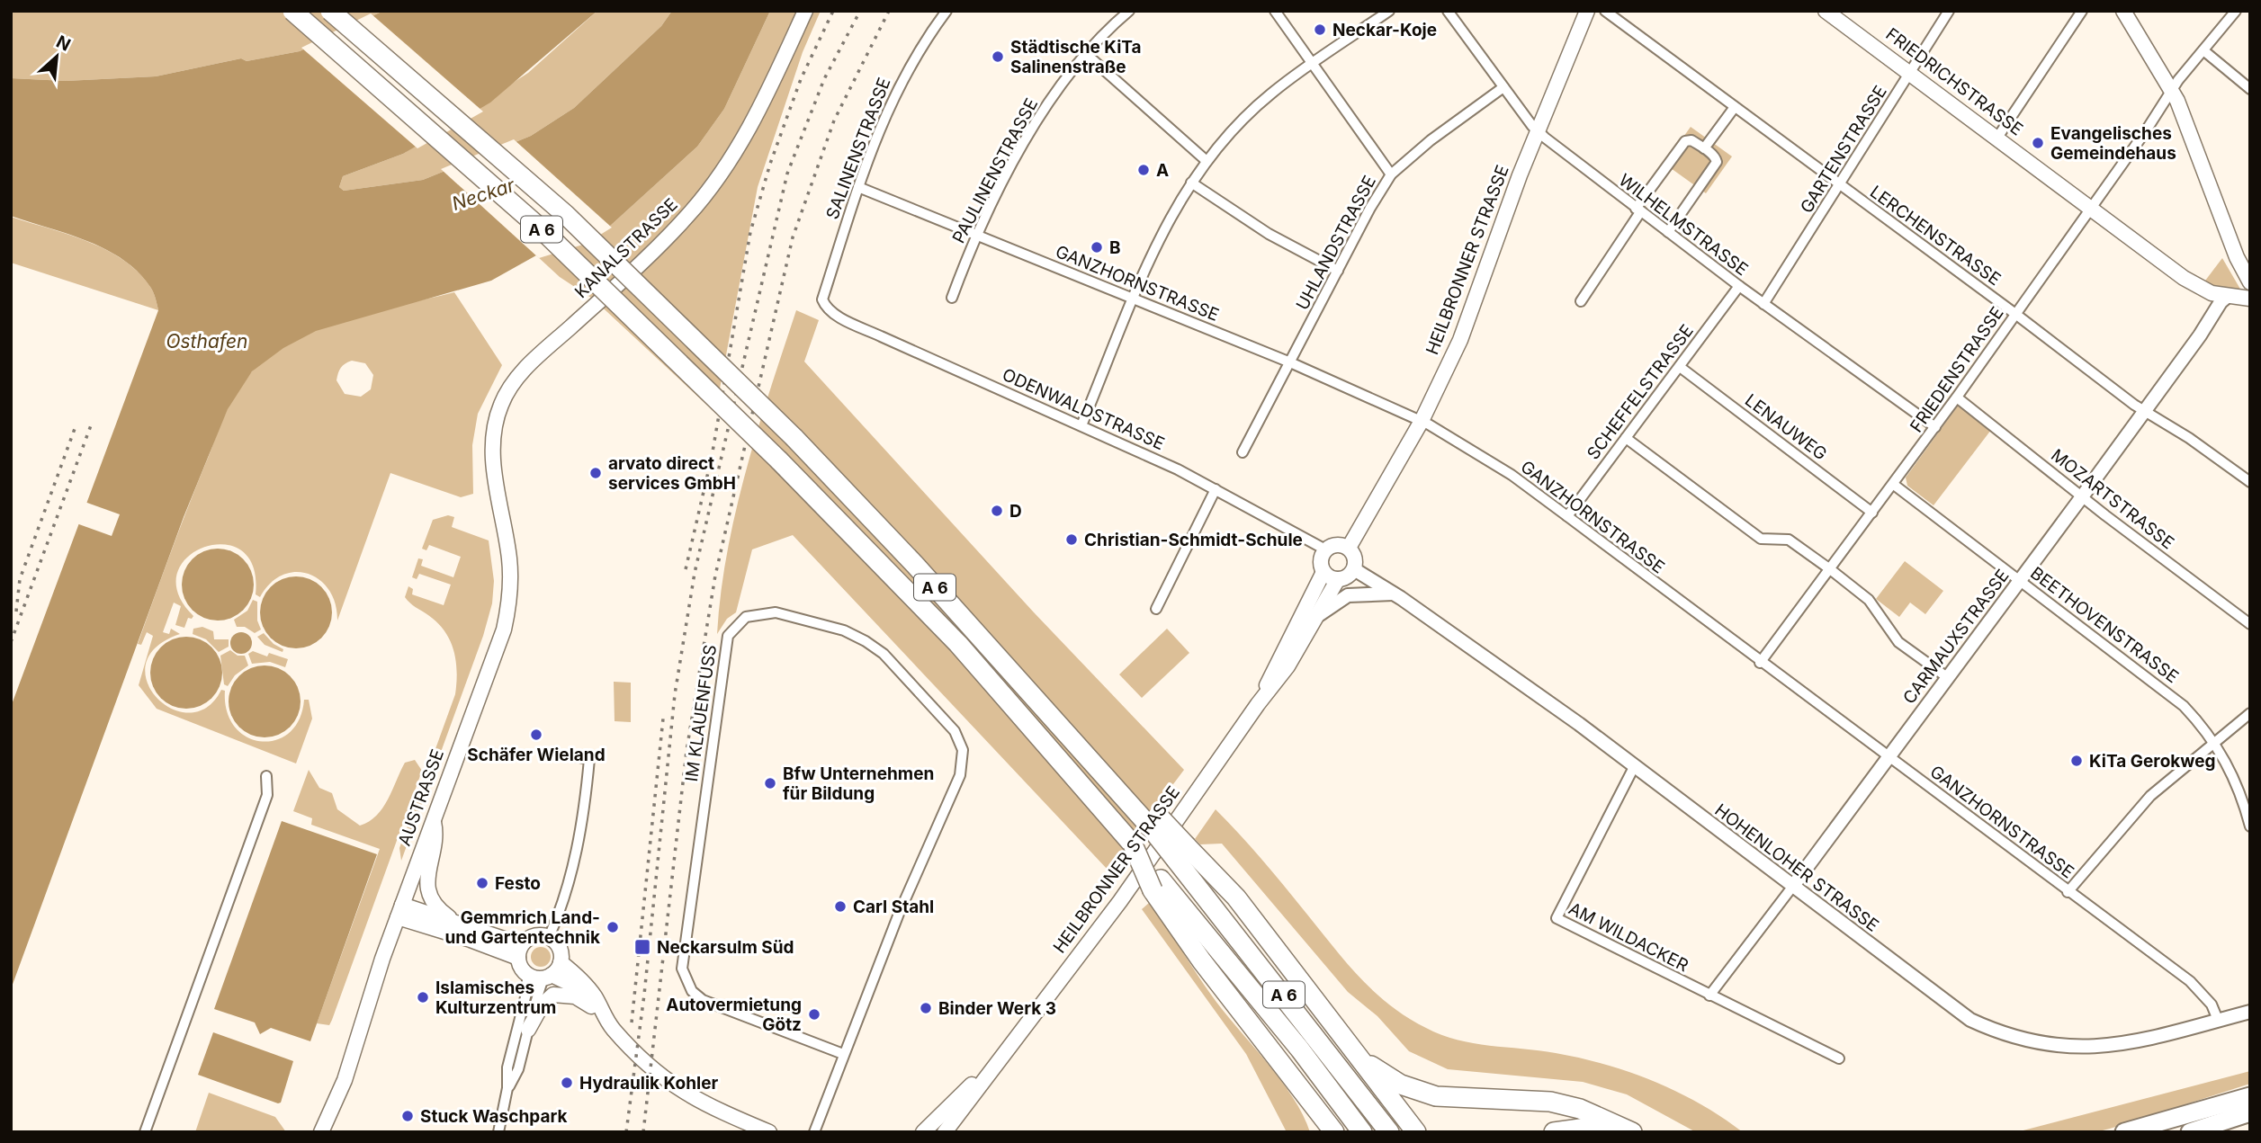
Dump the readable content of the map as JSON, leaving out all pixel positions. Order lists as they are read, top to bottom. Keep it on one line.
{"streets":{"highway":["A 6"],"main road":["FRIEDRICHSTRASSE","KANALSTRASSE","HEILBRONNER STRASSE","AUSTRASSE"],"street":["SALINENSTRASSE","GARTENSTRASSE","PAULINENSTRASSE","WILHELMSTRASSE","LERCHENSTRASSE","UHLANDSTRASSE","GANZHORNSTRASSE","FRIEDENSTRASSE","SCHEFFELSTRASSE","ODENWALDSTRASSE","LENAUWEG","MOZARTSTRASSE","BEETHOVENSTRASSE","CARMAUXSTRASSE","IM KLAUENFUSS","HOHENLOHER STRASSE","AM WILDACKER"]},"crossings":[["FRIEDRICHSTRASSE","GARTENSTRASSE"],["FRIEDRICHSTRASSE","FRIEDENSTRASSE"],["FRIEDRICHSTRASSE","CARMAUXSTRASSE"],["SALINENSTRASSE","GANZHORNSTRASSE"],["SALINENSTRASSE","ODENWALDSTRASSE"],["GARTENSTRASSE","WILHELMSTRASSE"],["GARTENSTRASSE","LERCHENSTRASSE"],["PAULINENSTRASSE","GANZHORNSTRASSE"],["WILHELMSTRASSE","UHLANDSTRASSE"],["WILHELMSTRASSE","HEILBRONNER STRASSE"],["WILHELMSTRASSE","FRIEDENSTRASSE"],["WILHELMSTRASSE","SCHEFFELSTRASSE"],["LERCHENSTRASSE","FRIEDENSTRASSE"],["LERCHENSTRASSE","CARMAUXSTRASSE"],["UHLANDSTRASSE","GANZHORNSTRASSE"],["KANALSTRASSE","AUSTRASSE"],["HEILBRONNER STRASSE","GANZHORNSTRASSE"],["HEILBRONNER STRASSE","ODENWALDSTRASSE"],["HEILBRONNER STRASSE","HOHENLOHER STRASSE"],["GANZHORNSTRASSE","FRIEDENSTRASSE"],["GANZHORNSTRASSE","SCHEFFELSTRASSE"],["GANZHORNSTRASSE","CARMAUXSTRASSE"],["GANZHORNSTRASSE","HOHENLOHER STRASSE"],["FRIEDENSTRASSE","LENAUWEG"],["FRIEDENSTRASSE","MOZARTSTRASSE"],["FRIEDENSTRASSE","BEETHOVENSTRASSE"],["SCHEFFELSTRASSE","LENAUWEG"],["ODENWALDSTRASSE","HOHENLOHER STRASSE"],["MOZARTSTRASSE","CARMAUXSTRASSE"],["BEETHOVENSTRASSE","CARMAUXSTRASSE"],["CARMAUXSTRASSE","HOHENLOHER STRASSE"],["CARMAUXSTRASSE","AM WILDACKER"],["HOHENLOHER STRASSE","AM WILDACKER"]],"water":["Neckar","Osthafen"],"places":{"other":["Neckar-Koje","Städtische KiTa Salinenstraße","Evangelisches Gemeindehaus","A","B","arvato direct services GmbH","D","Christian-Schmidt-Schule","Schäfer Wieland","KiTa Gerokweg","Bfw Unternehmen für Bildung","Festo","Carl Stahl","Gemmrich Land- und Gartentechnik","Islamisches Kulturzentrum","Binder Werk 3","Autovermietung Götz","Hydraulik Kohler","Stuck Waschpark"],"transit":["Neckarsulm Süd"]},"north":"top right"}
